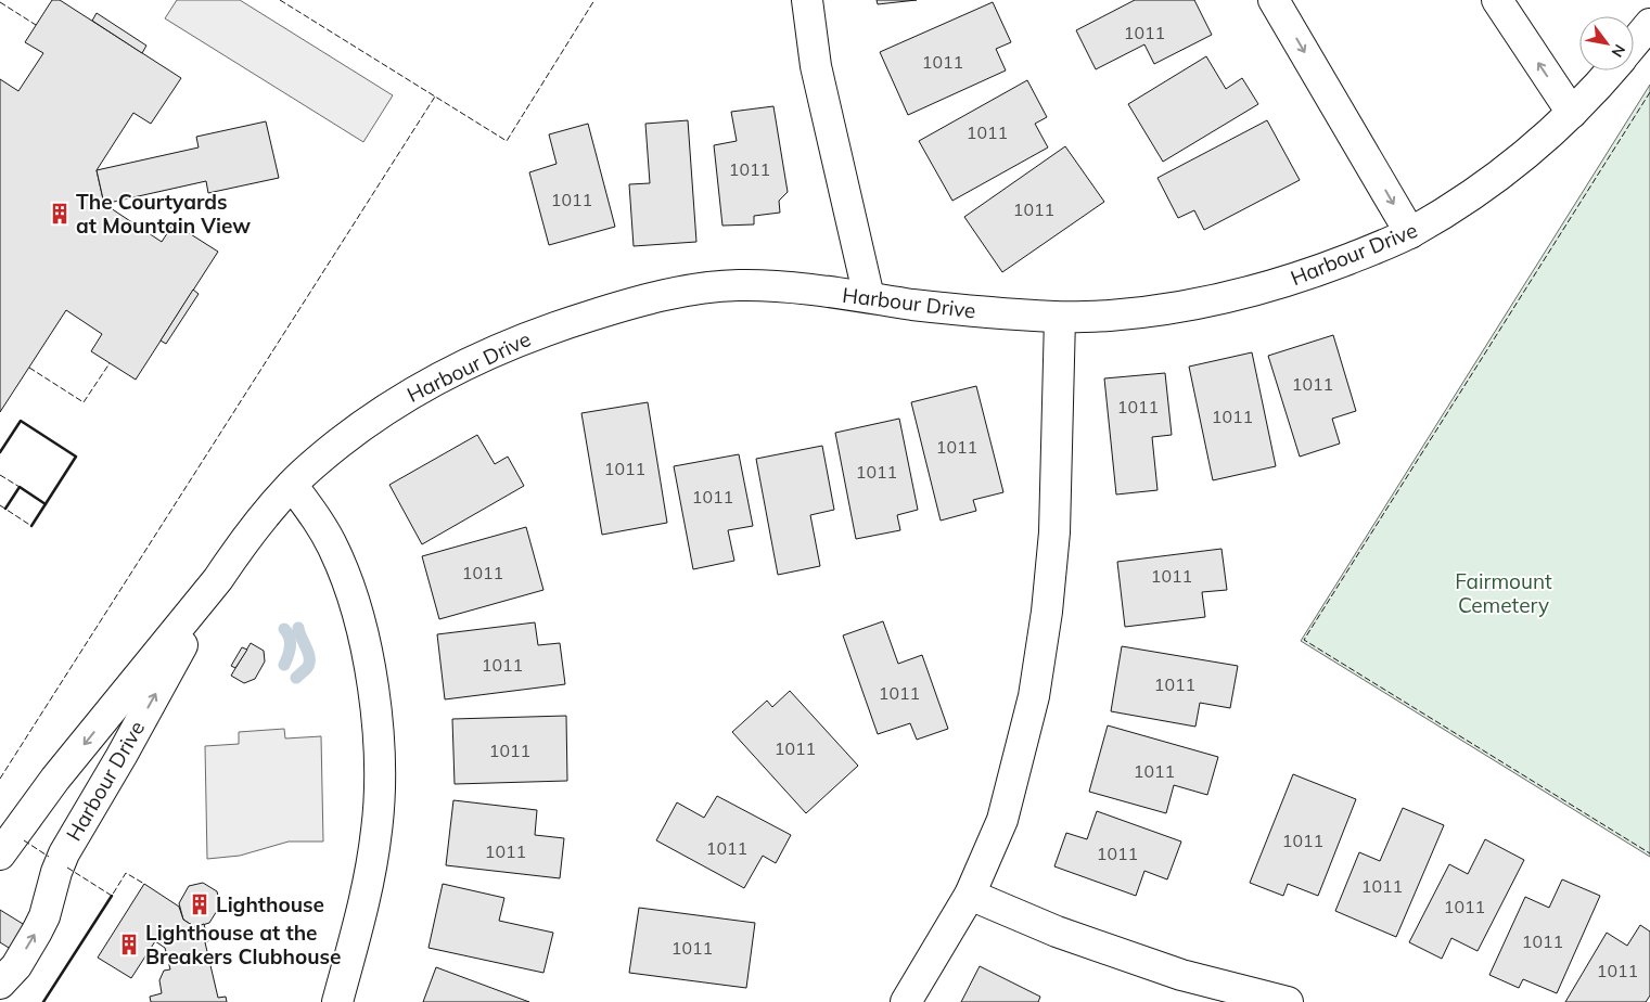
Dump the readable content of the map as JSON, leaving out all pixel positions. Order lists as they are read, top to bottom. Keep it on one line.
{"streets":{"street":["Harbour Drive"]},"parks":["Fairmount Cemetery"],"places":{"building":["The Courtyards at Mountain View","Lighthouse","Lighthouse at the Breakers Clubhouse"]},"house_numbers":["1011","1011","1011","1011","1011","1011","1011","1011","1011","1011","1011","1011","1011","1011","1011","1011","1011","1011","1011","1011","1011","1011","1011","1011","1011","1011","1011","1011","1011","1011"],"north":"bottom right"}
